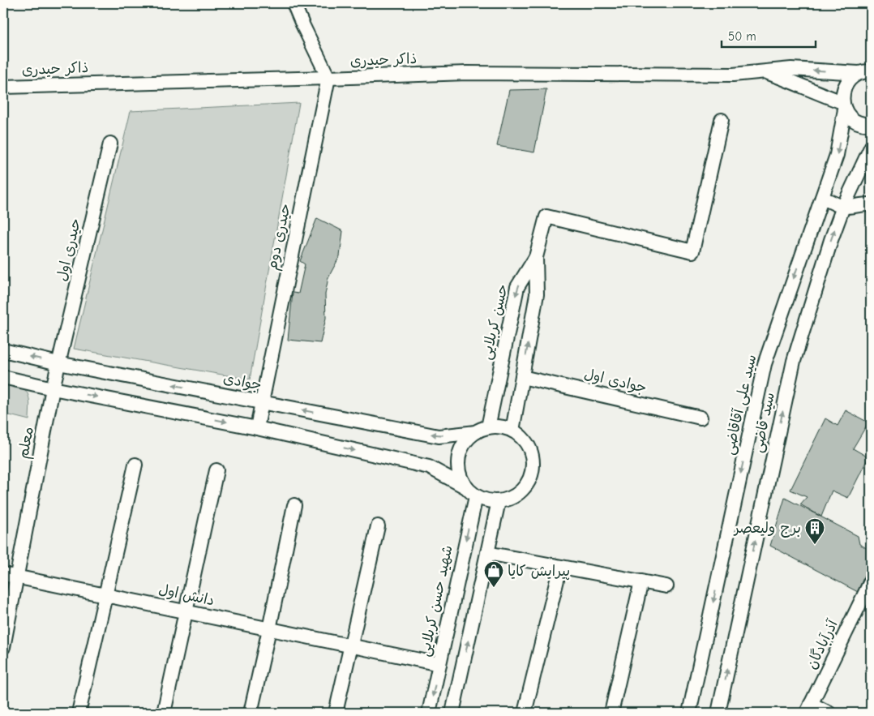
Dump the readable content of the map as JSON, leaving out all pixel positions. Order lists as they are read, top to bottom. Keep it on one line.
{"streets":{"street":["ذاکر حیدری","حیدری دوم","حیدری اول","حسن کربلایی","جوادی اول","جوادی","سید علی آقاقاضی","سید قاضی","معلم","دانش اول","شهید حسن کربلایی","آذرآبادگان"]},"crossings":[["ذاکر حیدری","حیدری دوم"],["ذاکر حیدری","سید علی آقاقاضی"],["حیدری دوم","جوادی"],["حیدری اول","جوادی"],["حیدری اول","معلم"],["حسن کربلایی","جوادی"],["حسن کربلایی","شهید حسن کربلایی"],["جوادی","شهید حسن کربلایی"],["معلم","دانش اول"],["دانش اول","شهید حسن کربلایی"]],"one_way":["سید علی آقاقاضی","سید قاضی"],"places":{"building":["برج ولیعصر"],"shop":["پیرایش کایا"]},"scale_bar":"50 m"}
